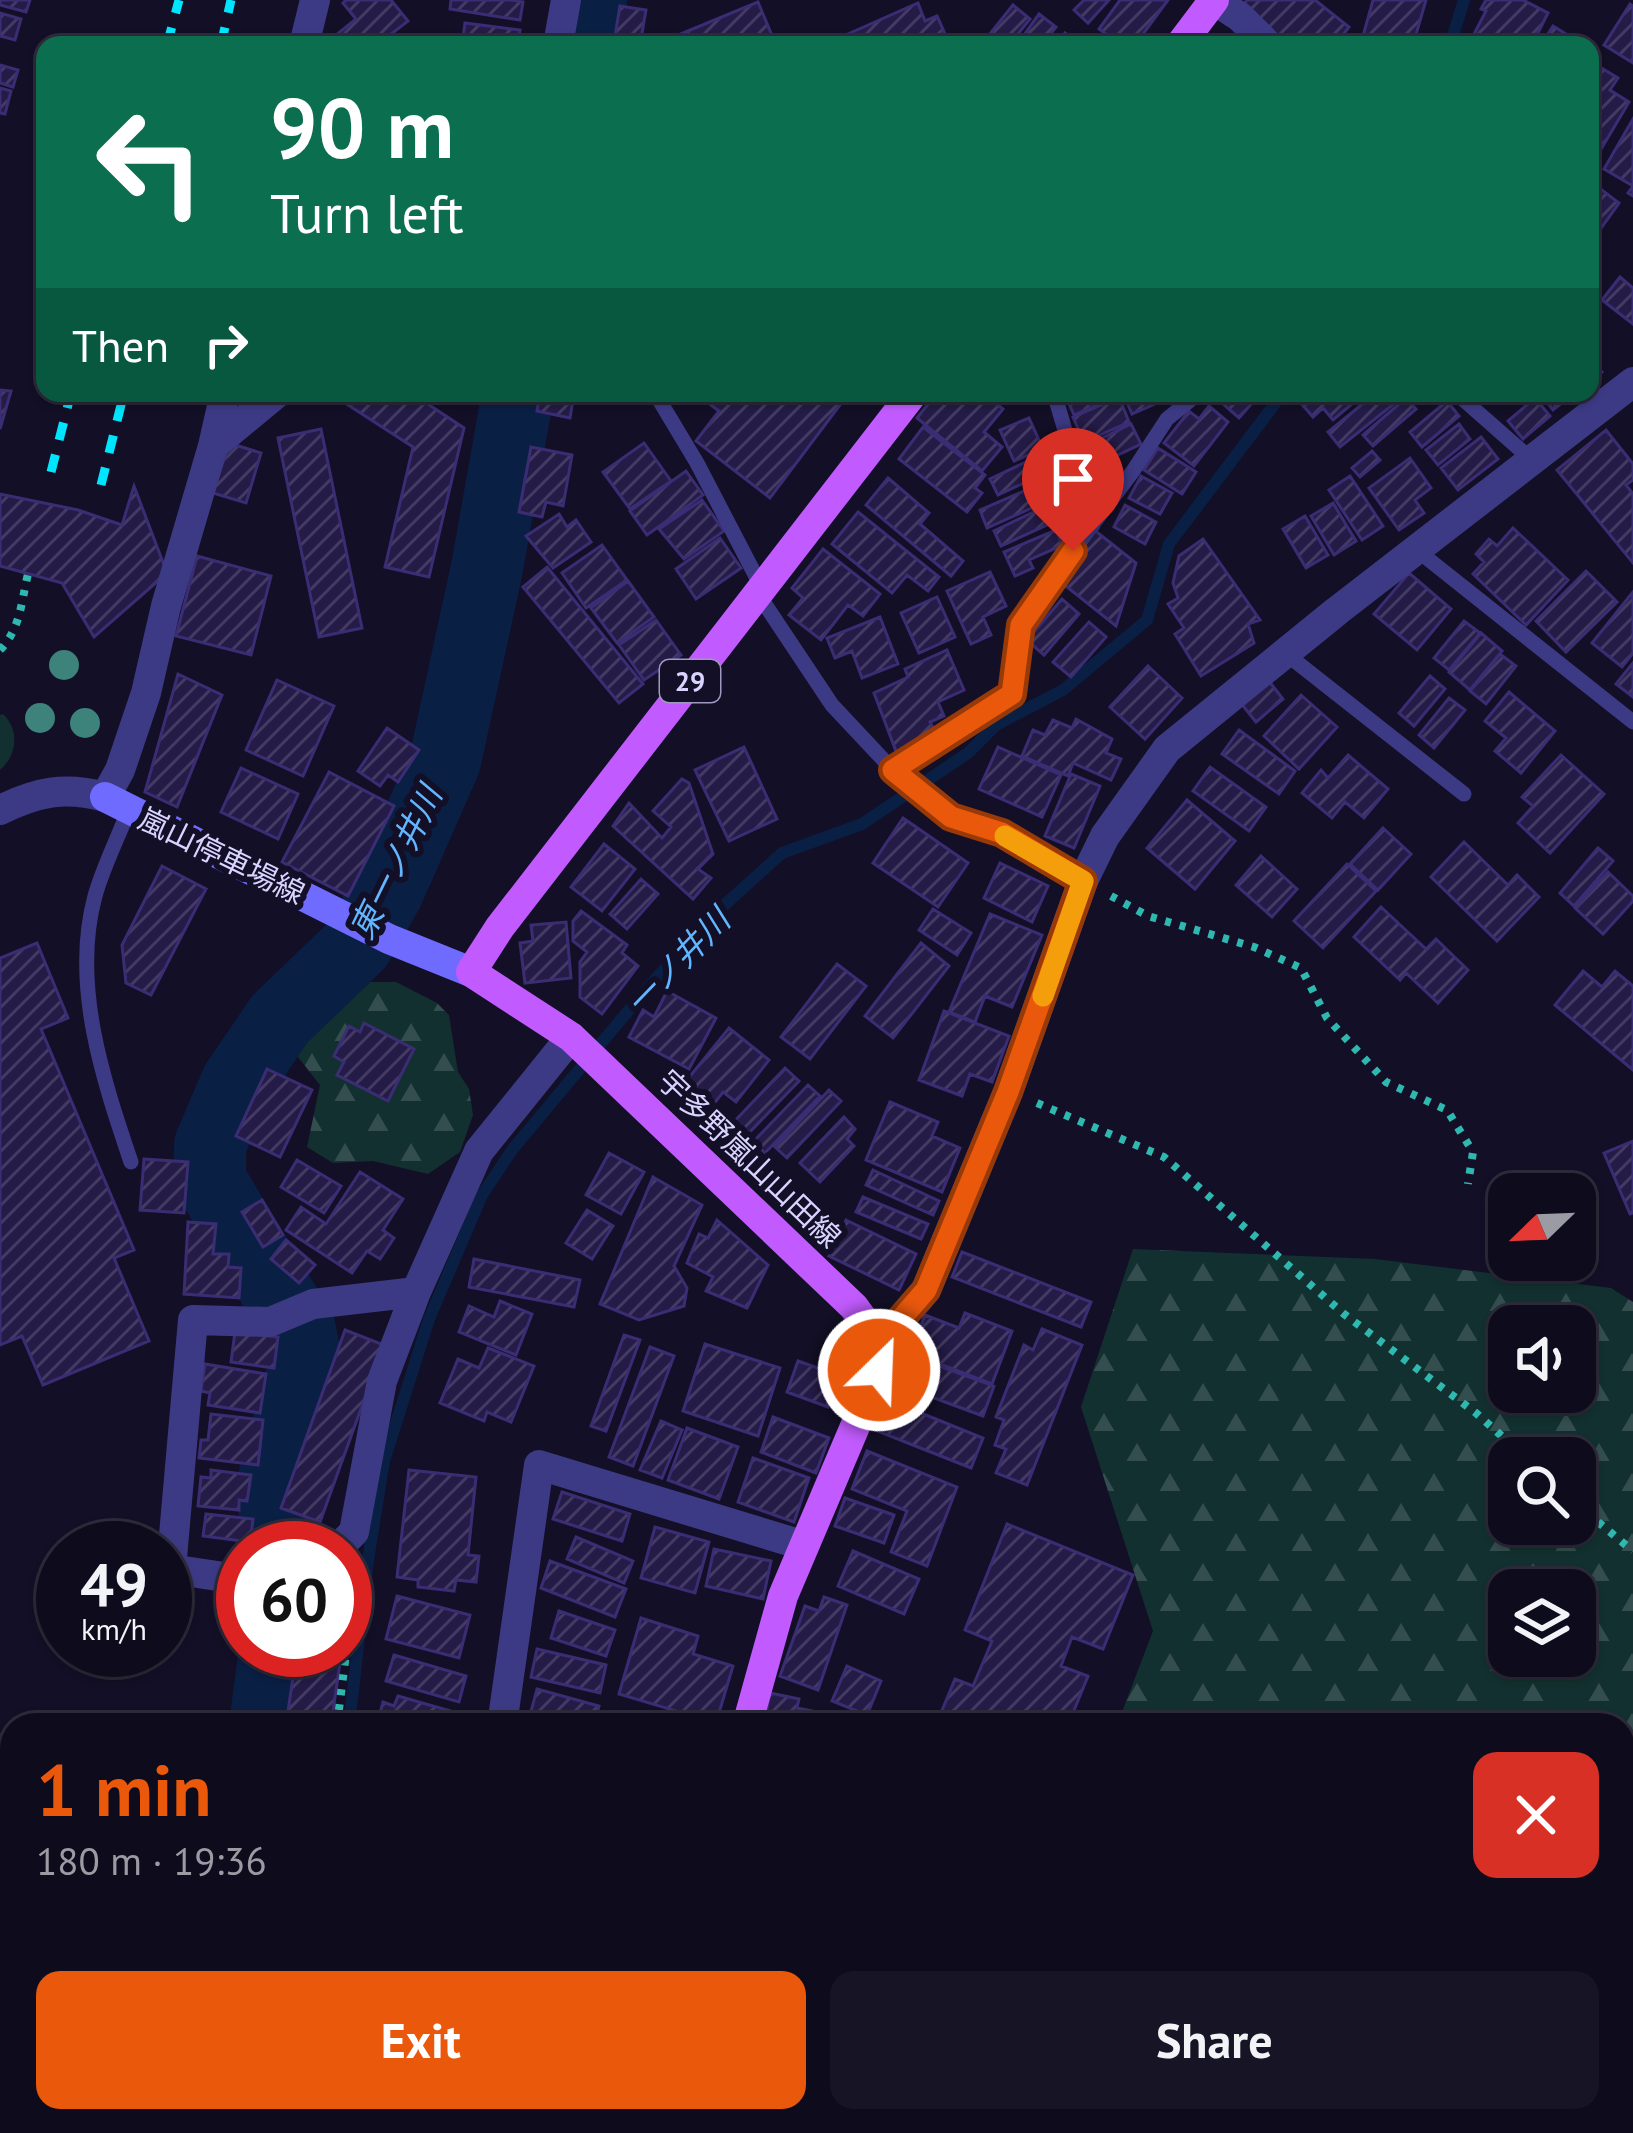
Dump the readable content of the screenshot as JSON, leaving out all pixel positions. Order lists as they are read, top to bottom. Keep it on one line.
{"streets":{"main road":["29","嵐山停車場線","宇多野嵐山山田線"]},"crossings":[["29","嵐山停車場線"],["29","宇多野嵐山山田線"],["嵐山停車場線","宇多野嵐山山田線"]],"water":["東一ノ井川","一ノ井川"],"north":"bottom left","page":{"turn":["90 m","Turn left"],"then":"Then","speed":"49 km/h","limit":"60","heading":["1 min","180 m · 19:36"],"buttons":["Exit","Share"]}}
